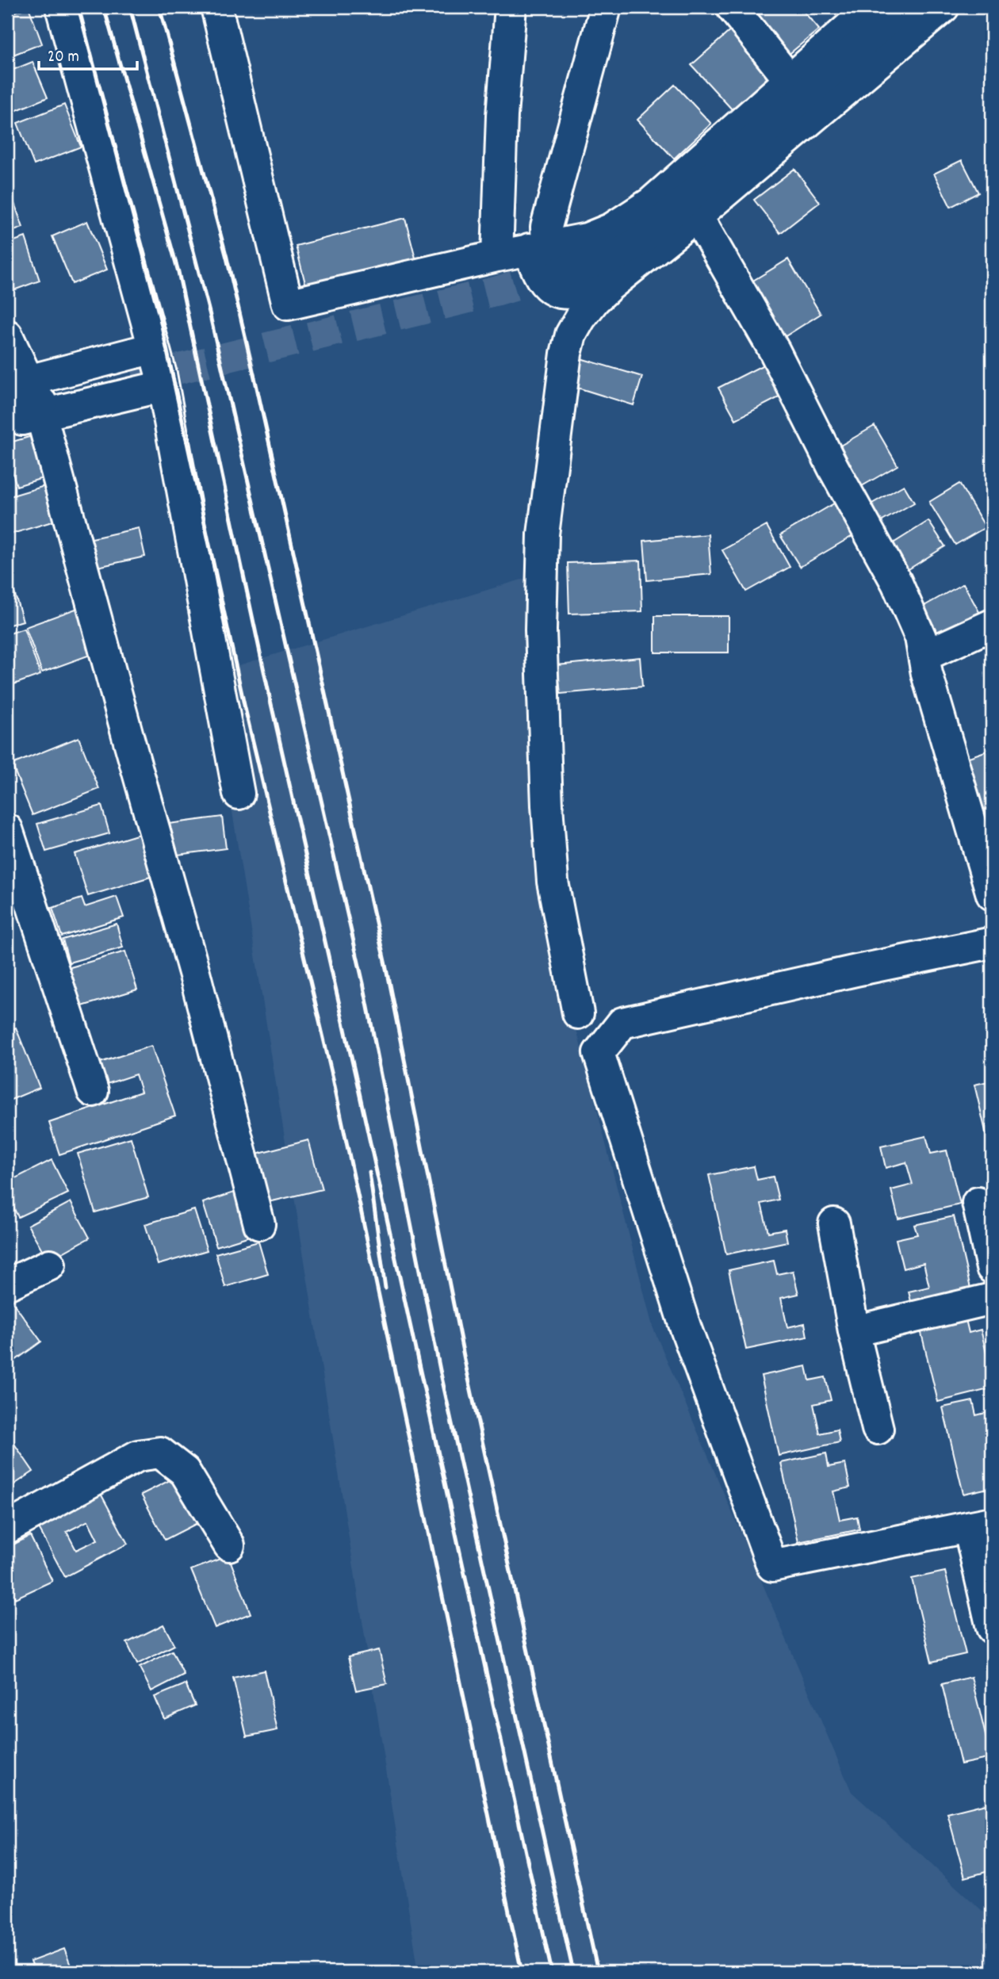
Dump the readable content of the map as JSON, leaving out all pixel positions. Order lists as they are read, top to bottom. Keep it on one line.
{"scale_bar":"20 m"}
